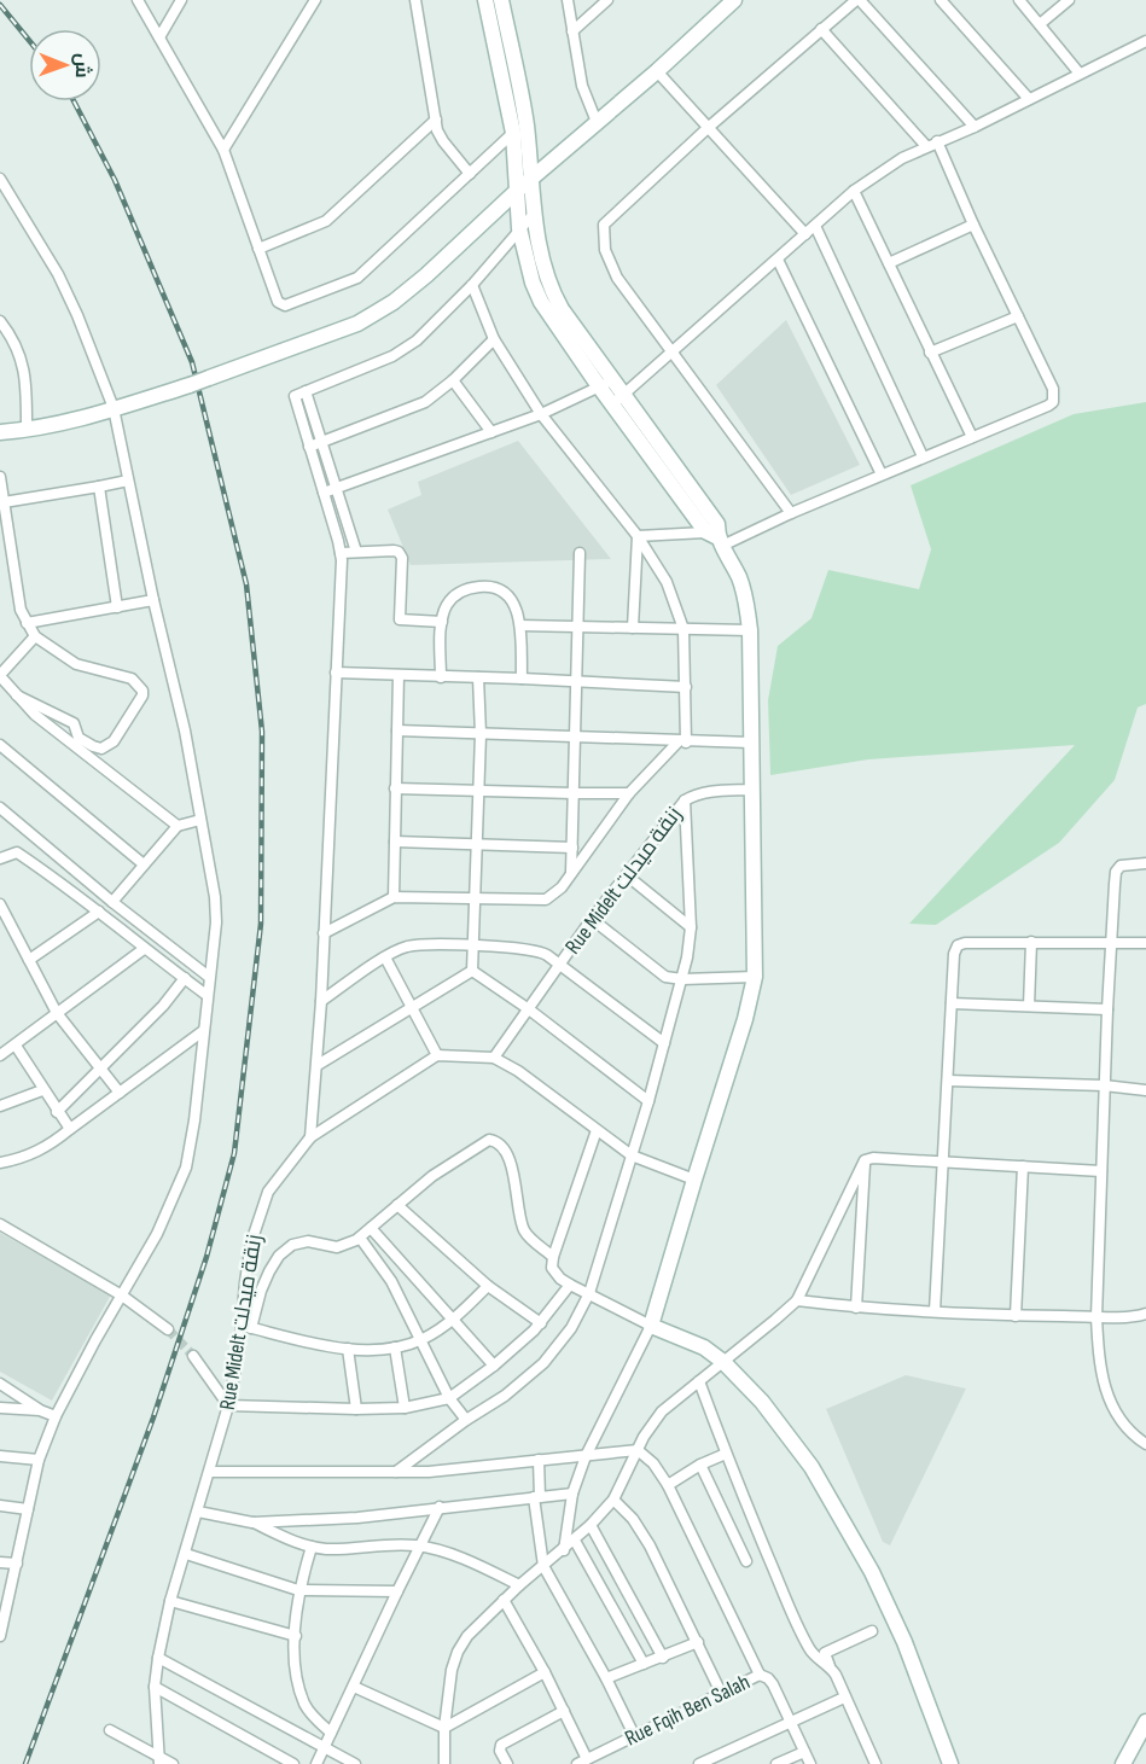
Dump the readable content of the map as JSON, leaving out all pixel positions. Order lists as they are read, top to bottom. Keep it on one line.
{"streets":{"street":["Rue Midelt زنقة ميدلت","Rue Fqih Ben Salah"]},"north":"right"}
